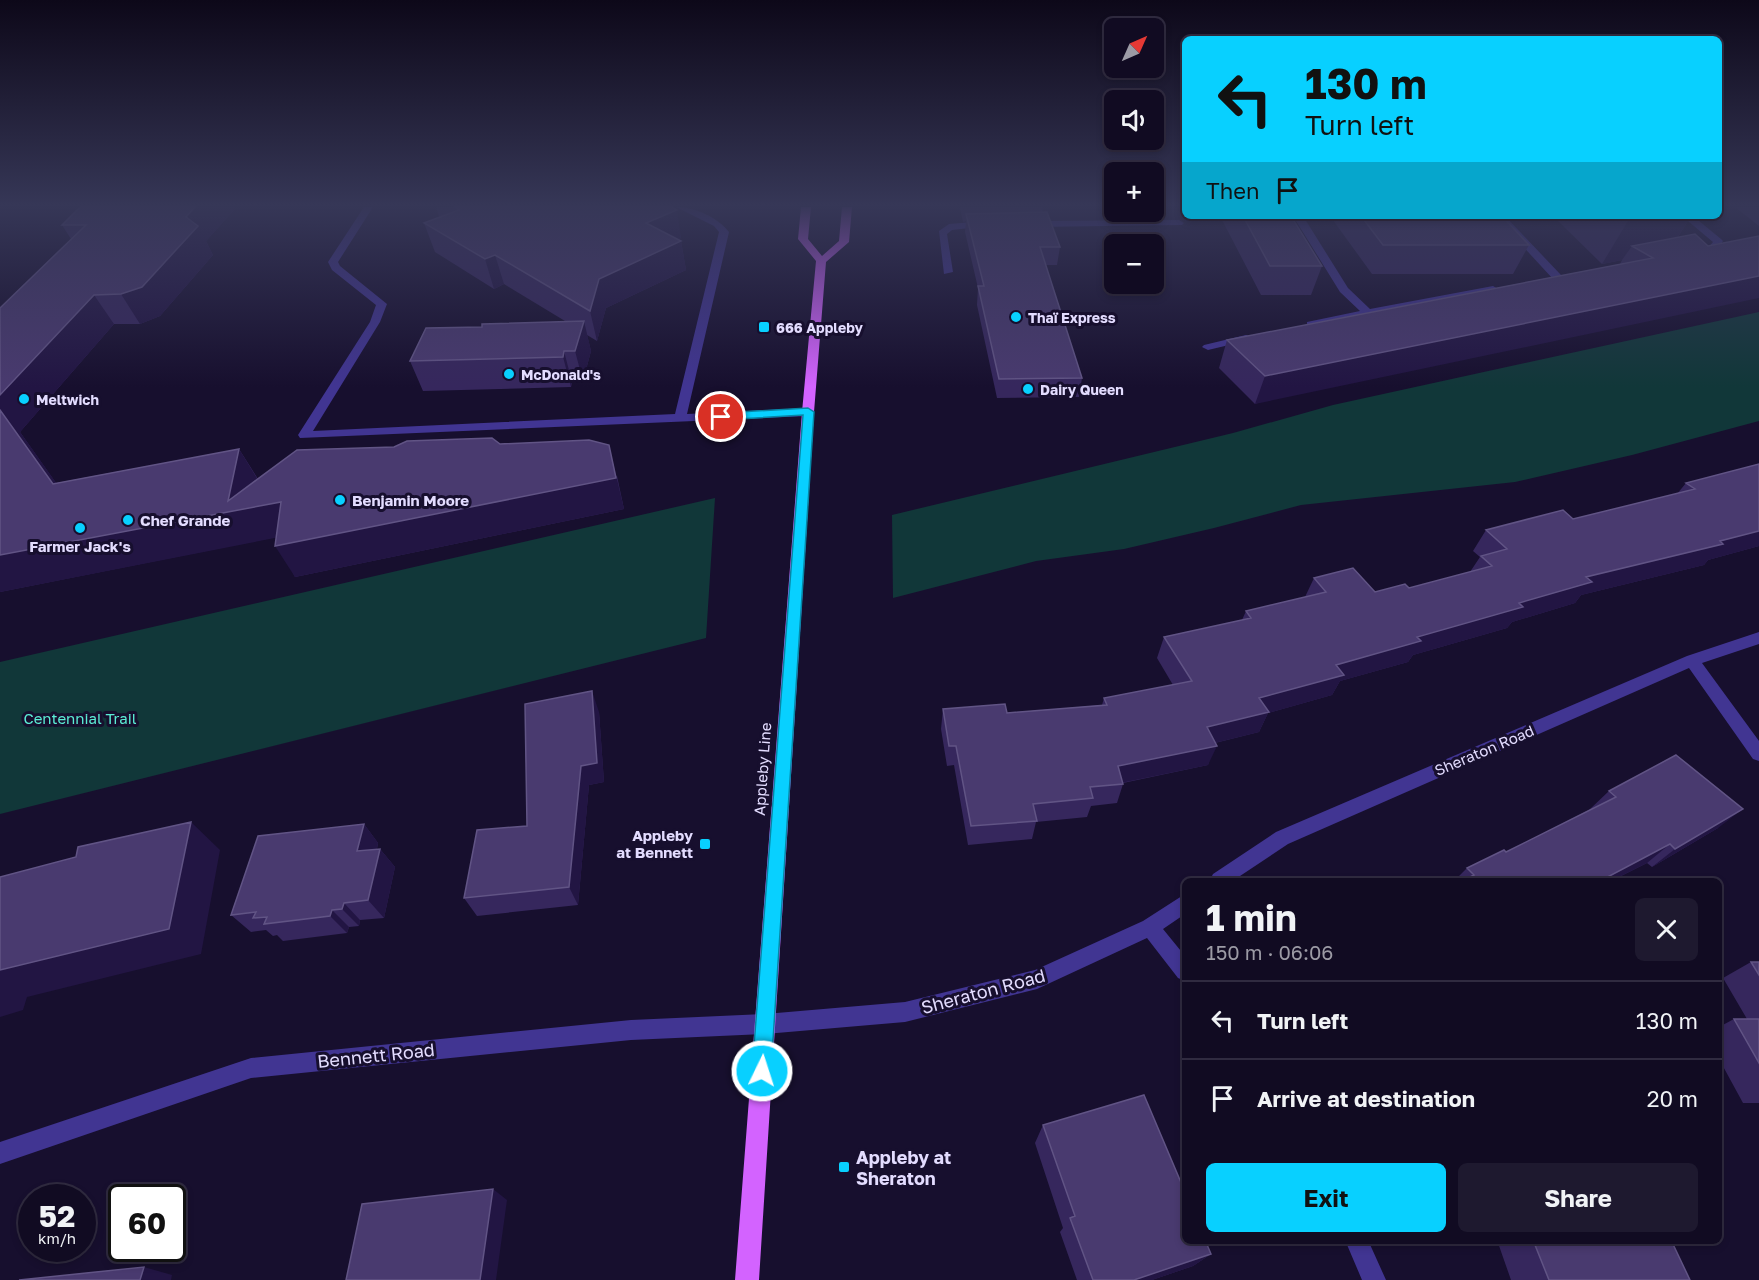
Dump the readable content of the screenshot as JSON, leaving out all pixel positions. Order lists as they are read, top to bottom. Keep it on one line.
{"streets":{"main road":["Appleby Line"],"street":["Sheraton Road","Bennett Road"]},"crossings":[["Sheraton Road","Appleby Line"],["Sheraton Road","Bennett Road"],["Appleby Line","Bennett Road"]],"parks":["Centennial Trail"],"places":{"other":["Thaï Express","McDonald's","Dairy Queen","Meltwich","Benjamin Moore","Chef Grande","Farmer Jack's"],"transit":["666 Appleby","Appleby at Bennett","Appleby at Sheraton"]},"north":"top right","page":{"map_buttons":["+","−"],"turn":["130 m","Turn left"],"then":"Then","heading":["1 min","150 m · 06:06"],"list":[{"name":"Turn left","value":"130 m"},{"name":"Arrive at destination","value":"20 m"}],"buttons":["Exit","Share"],"speed":"52 km/h","limit":"60"}}
